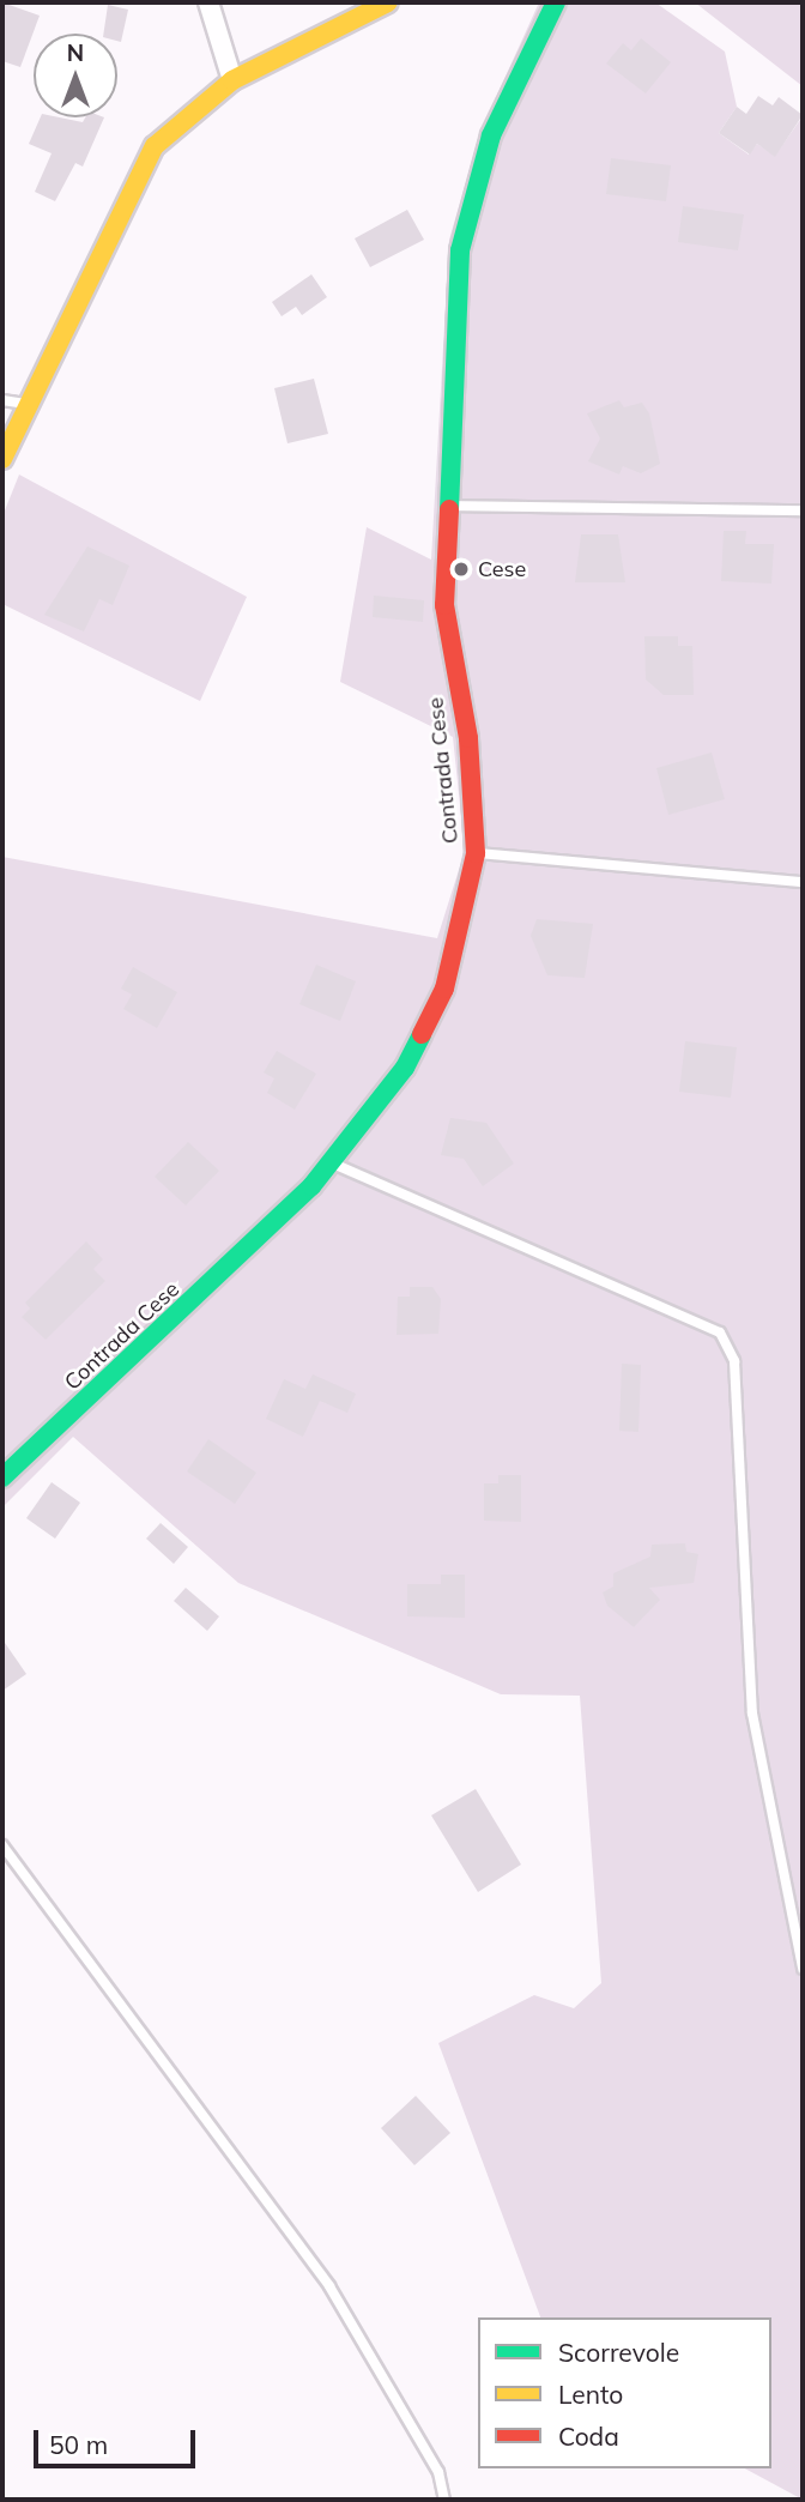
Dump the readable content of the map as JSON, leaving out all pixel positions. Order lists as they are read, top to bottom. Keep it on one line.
{"streets":{"street":["Contrada Cese"]},"places":["Cese"],"legend":["Scorrevole","Lento","Coda"],"scale_bar":"50 m","north":"top"}
